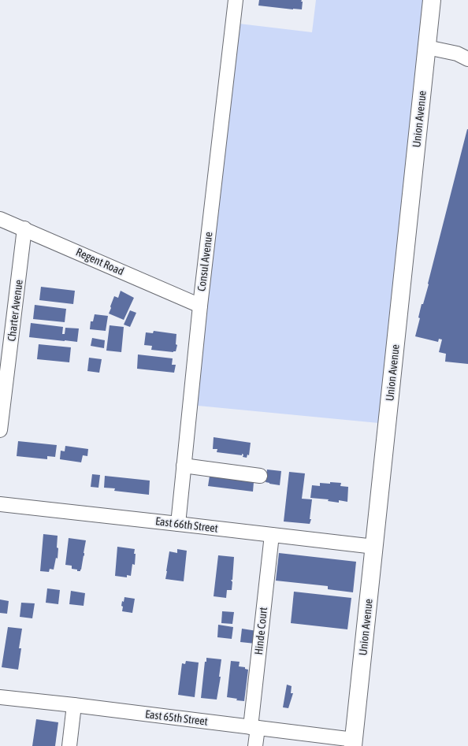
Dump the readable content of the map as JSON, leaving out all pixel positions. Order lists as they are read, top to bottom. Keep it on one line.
{"streets":{"main road":["Union Avenue"],"street":["Regent Road","Consul Avenue","Charter Avenue","East 66th Street","Hinde Court","East 65th Street"]},"crossings":[["Union Avenue","East 66th Street"],["Union Avenue","East 65th Street"],["Regent Road","Consul Avenue"],["Regent Road","Charter Avenue"],["Consul Avenue","East 66th Street"],["East 66th Street","Hinde Court"],["Hinde Court","East 65th Street"]]}
